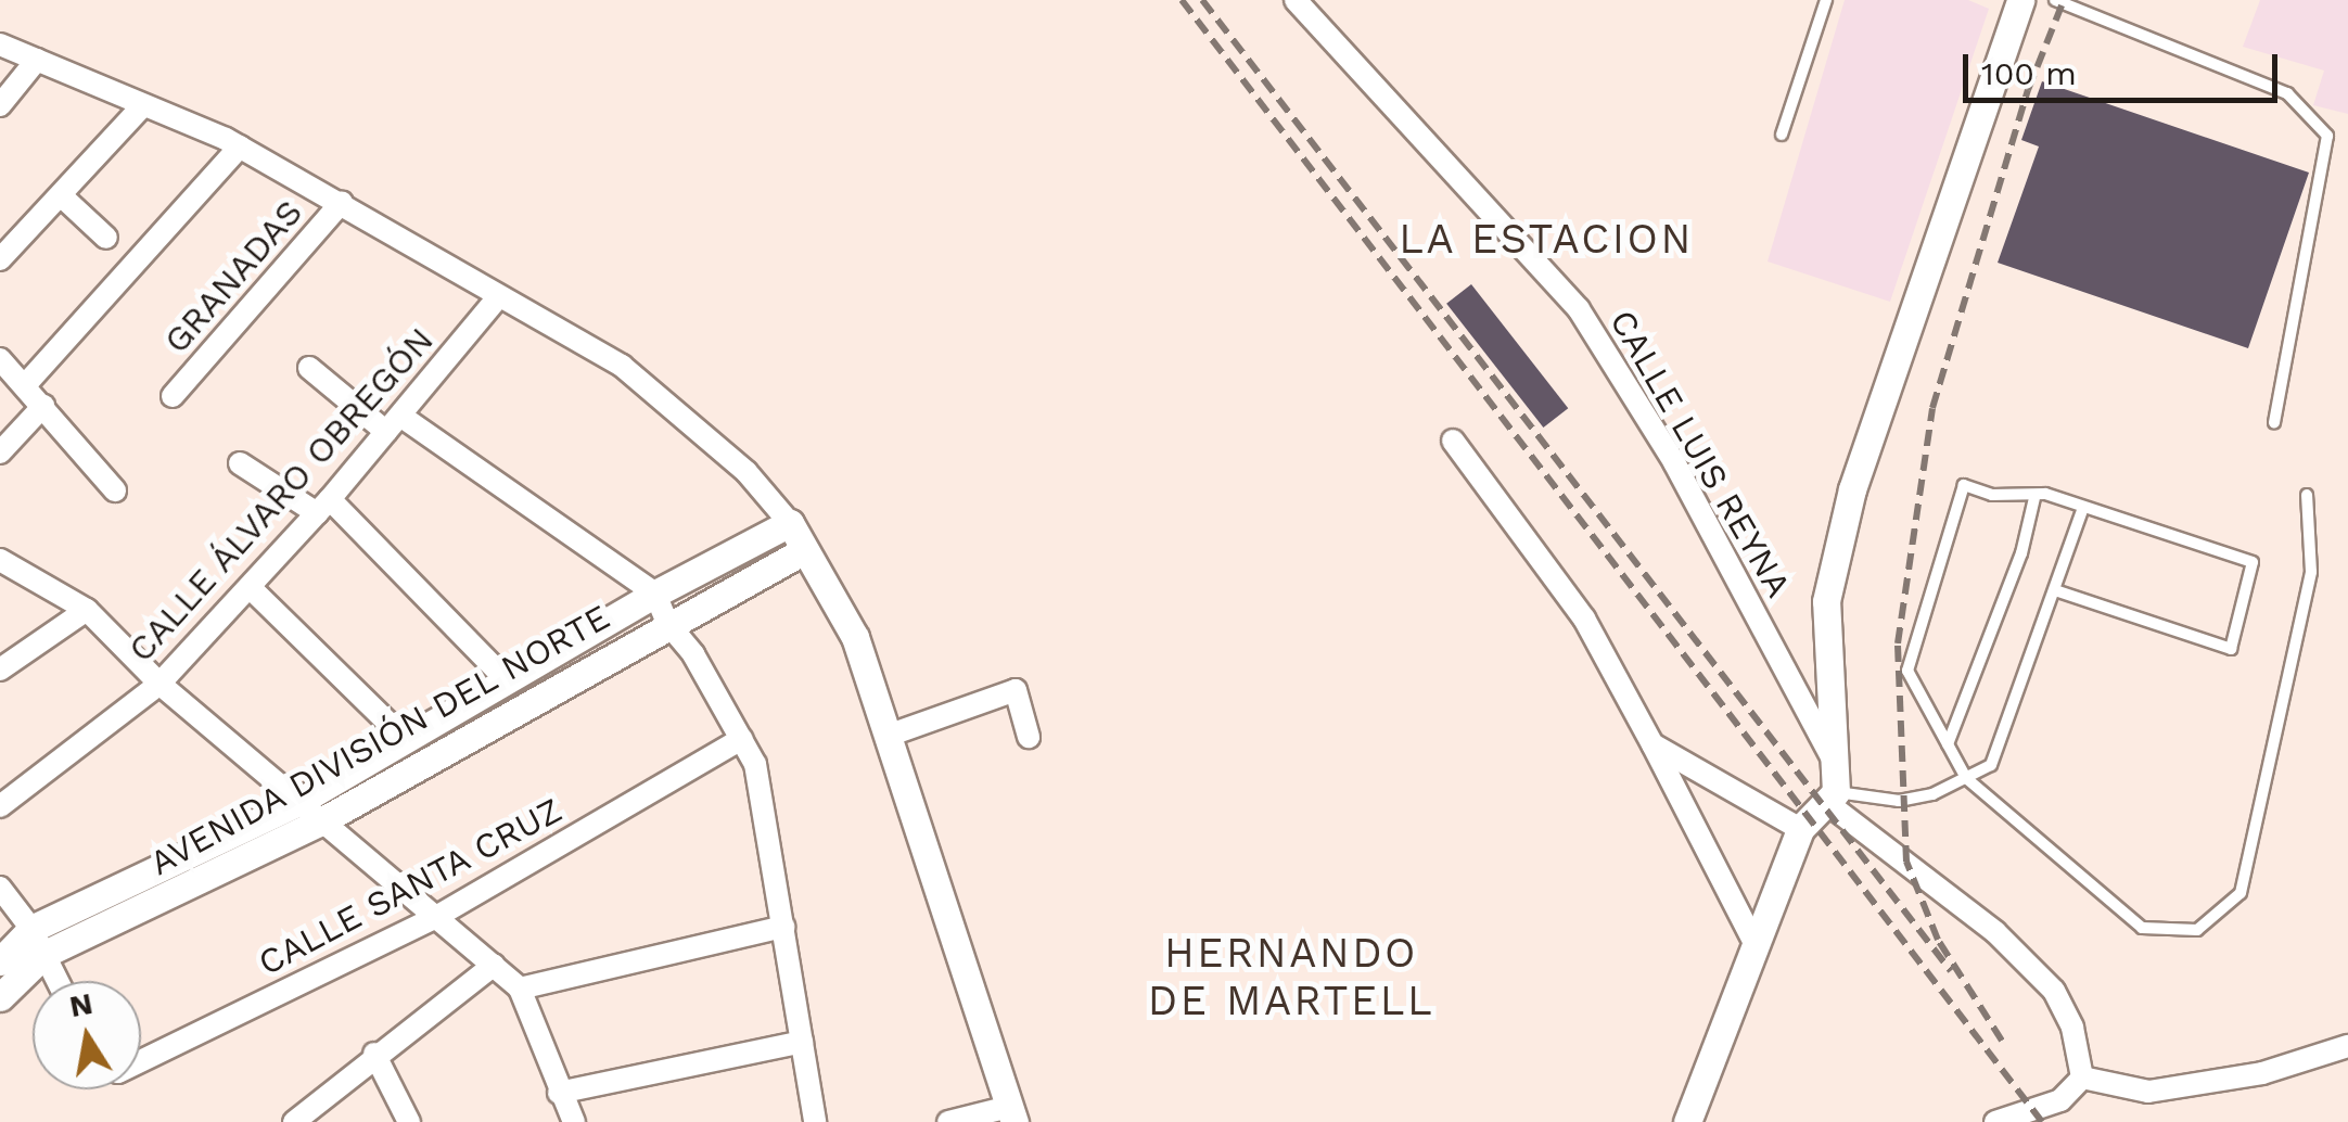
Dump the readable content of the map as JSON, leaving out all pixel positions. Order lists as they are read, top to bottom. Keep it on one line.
{"streets":{"street":["GRANADAS","CALLE LUIS REYNA","CALLE ÁLVARO OBREGÓN","AVENIDA DIVISIÓN DEL NORTE","CALLE SANTA CRUZ"]},"districts":["LA ESTACION","HERNANDO DE MARTELL"],"scale_bar":"100 m","north":"top"}
